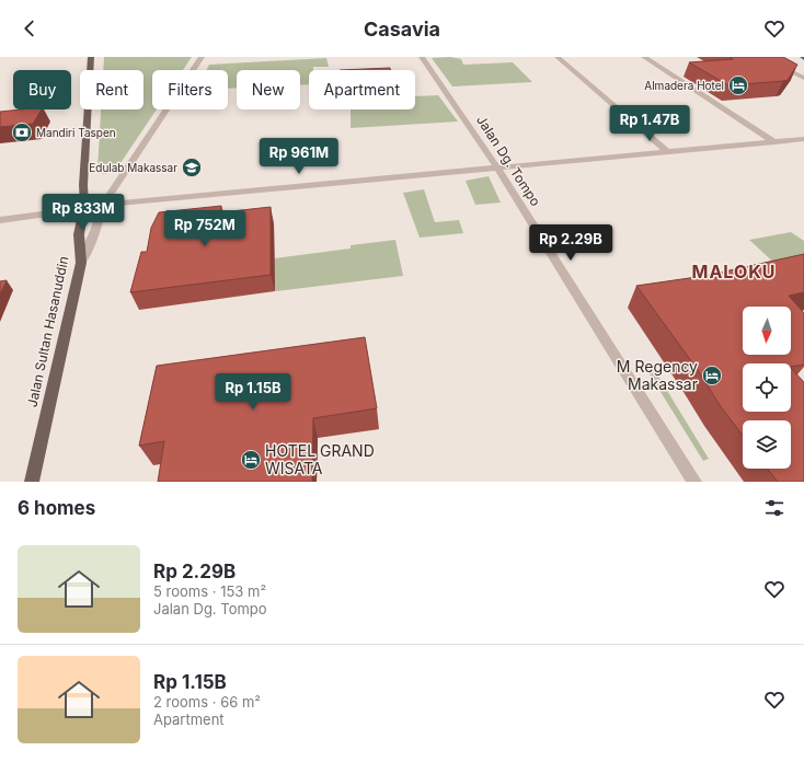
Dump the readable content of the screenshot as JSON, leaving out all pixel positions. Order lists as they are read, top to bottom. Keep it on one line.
{"streets":{"main road":["Jalan Sultan Hasanuddin"],"street":["Jalan Dg. Tompo"]},"districts":["MALOKU"],"places":{"hotel":["Almadera Hotel","M Regency Makassar","HOTEL GRAND WISATA"],"bank":["Mandiri Taspen"],"school or university":["Edulab Makassar"]},"north":"bottom","page":{"header":"Casavia","chip":["Buy","Rent","Filters","New","Apartment"],"price":["Rp 1.47B","Rp 961M","Rp 833M","Rp 752M","Rp 2.29B","Rp 1.15B"],"heading":"6 homes","list":[{"name":"Rp 2.29B","note":"5 rooms · 153 m² · Jalan Dg. Tompo"},{"name":"Rp 1.15B","note":"2 rooms · 66 m² · Apartment"}]}}
